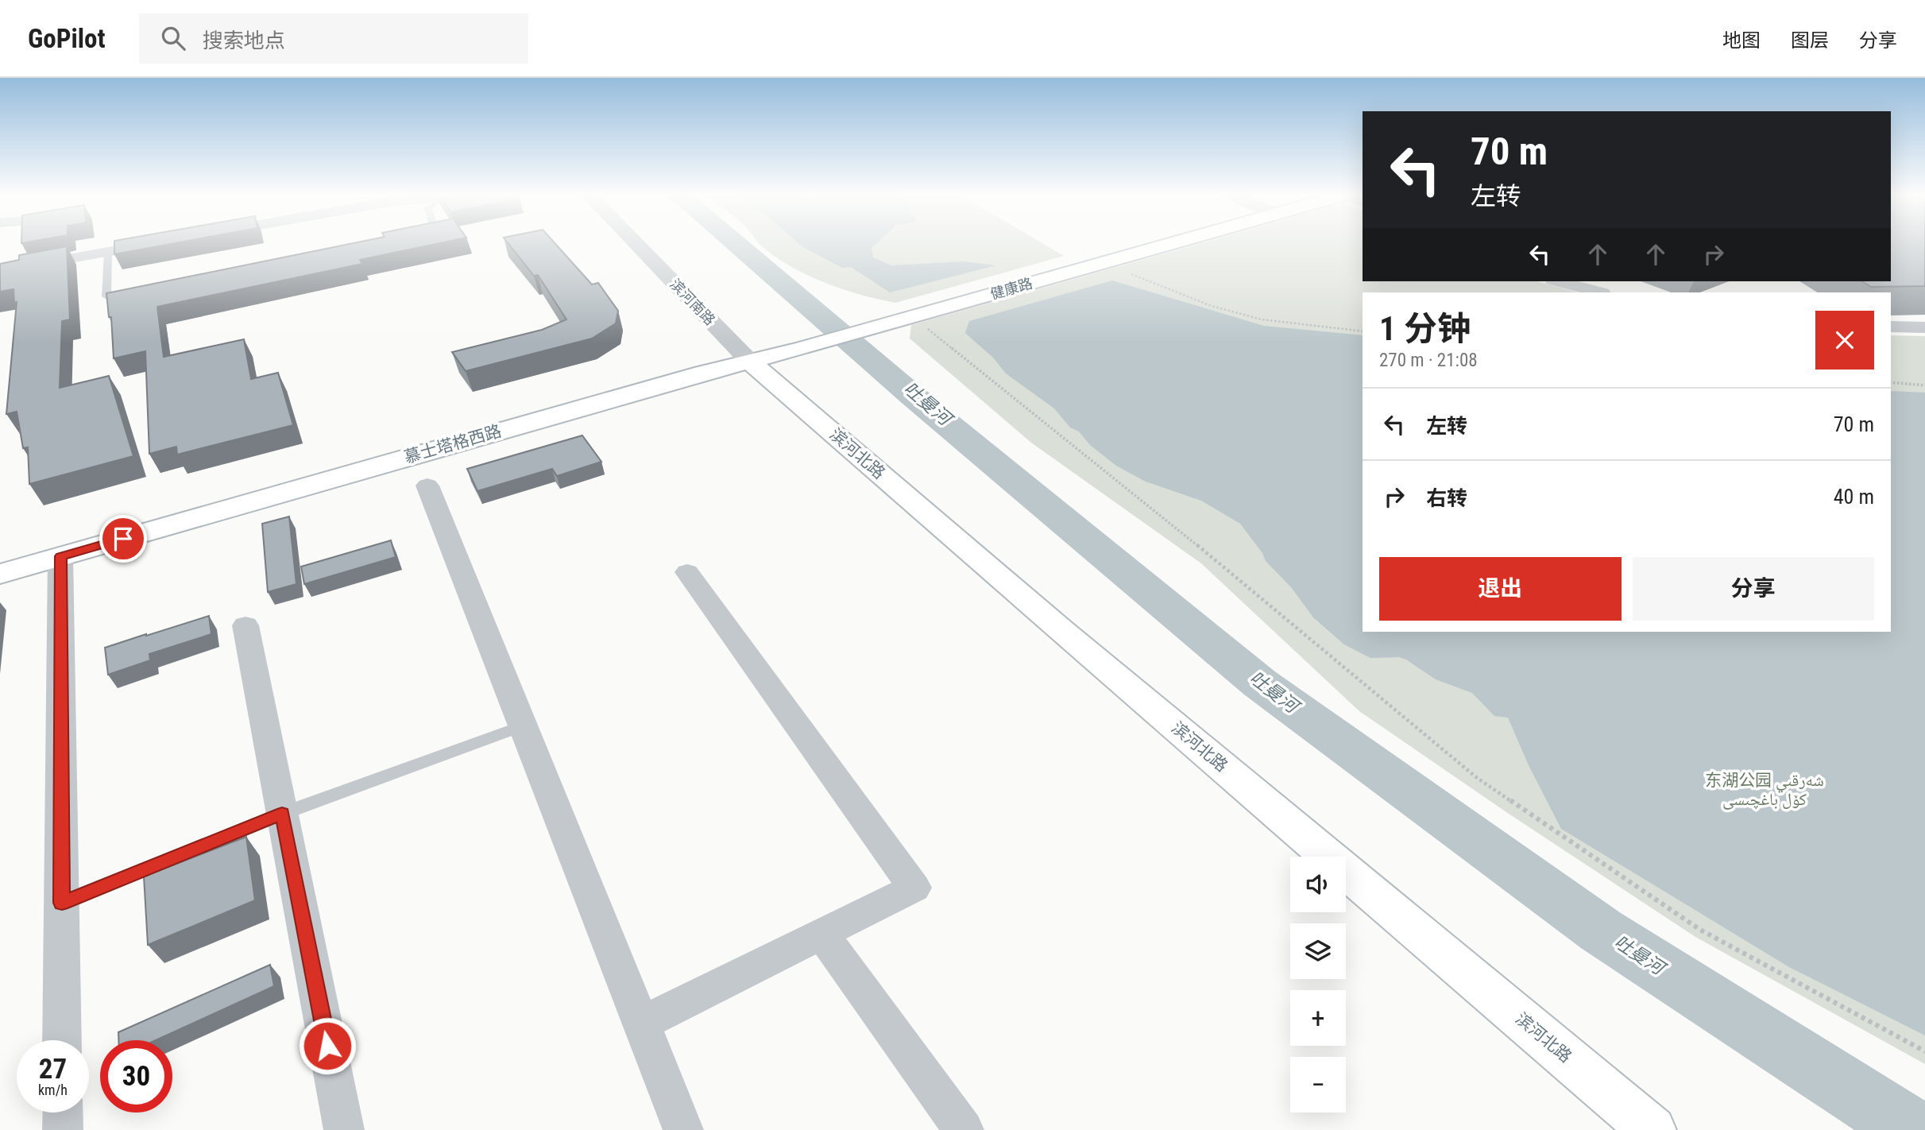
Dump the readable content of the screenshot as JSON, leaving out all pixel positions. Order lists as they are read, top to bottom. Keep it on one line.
{"streets":{"main road":["健康路","慕士塔格西路","滨河北路"],"street":["滨河南路"]},"crossings":[["健康路","慕士塔格西路"],["滨河南路","慕士塔格西路"],["滨河南路","滨河北路"],["慕士塔格西路","滨河北路"]],"water":["吐曼河"],"parks":["东湖公园 شەرقىي كۆل باغچىسى"],"page":{"header":"GoPilot","search":"搜索地点","nav":["地图","图层","分享"],"turn":["70 m","左转"],"heading":["1 分钟","270 m · 21:08"],"list":[{"name":"左转","value":"70 m"},{"name":"右转","value":"40 m"}],"buttons":["退出","分享"],"map_buttons":["+","−"],"speed":"27 km/h","limit":"30"}}
